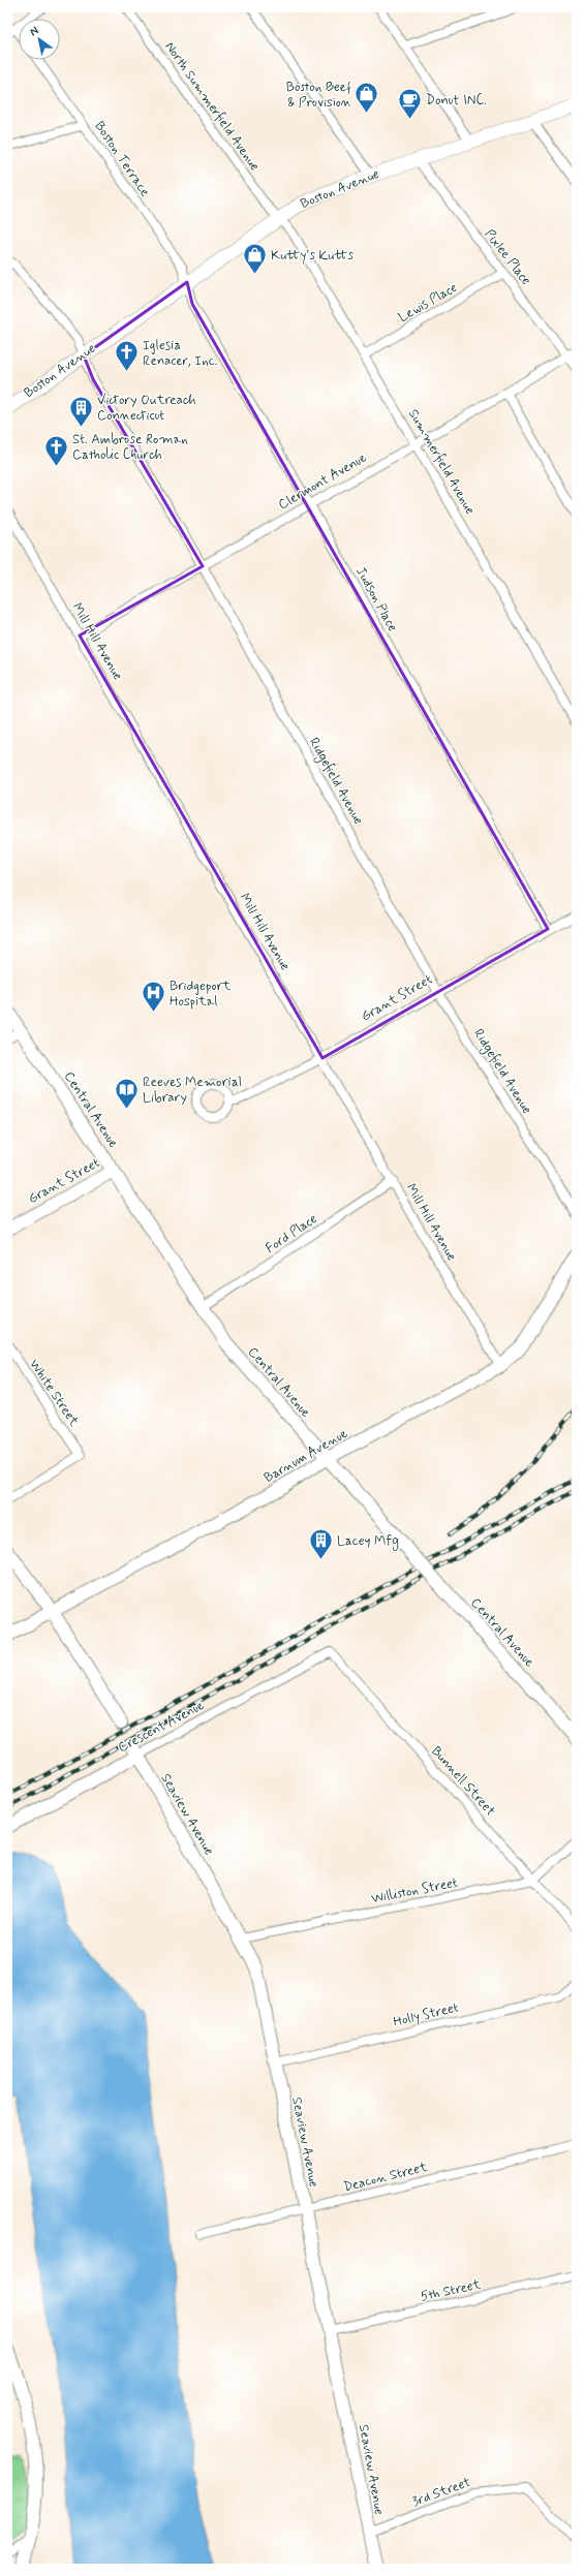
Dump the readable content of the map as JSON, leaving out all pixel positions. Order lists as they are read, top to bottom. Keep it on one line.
{"streets":{"main road":["Boston Avenue","Grant Street","Central Avenue","Barnum Avenue","Crescent Avenue","Seaview Avenue"],"street":["North Summerfield Avenue","Boston Terrace","Pixlee Place","Lewis Place","Summerfield Avenue","Clermont Avenue","Judson Place","Mill Hill Avenue","Ridgefield Avenue","Ford Place","White Street","Bunnell Street","Williston Street","Holly Street","Deacon Street","5th Street","3rd Street"]},"crossings":[["North Summerfield Avenue","Boston Avenue"],["North Summerfield Avenue","Summerfield Avenue"],["Boston Terrace","Boston Avenue"],["Boston Terrace","Judson Place"],["Boston Avenue","Pixlee Place"],["Boston Avenue","Summerfield Avenue"],["Boston Avenue","Judson Place"],["Boston Avenue","Ridgefield Avenue"],["Pixlee Place","Lewis Place"],["Pixlee Place","Clermont Avenue"],["Lewis Place","Summerfield Avenue"],["Summerfield Avenue","Clermont Avenue"],["Clermont Avenue","Judson Place"],["Clermont Avenue","Mill Hill Avenue"],["Clermont Avenue","Ridgefield Avenue"],["Judson Place","Grant Street"],["Mill Hill Avenue","Grant Street"],["Mill Hill Avenue","Ford Place"],["Mill Hill Avenue","Barnum Avenue"],["Ridgefield Avenue","Grant Street"],["Grant Street","Central Avenue"],["Central Avenue","Ford Place"],["Central Avenue","Barnum Avenue"],["Crescent Avenue","Bunnell Street"],["Crescent Avenue","Seaview Avenue"],["Bunnell Street","Williston Street"],["Seaview Avenue","Williston Street"],["Seaview Avenue","Holly Street"],["Seaview Avenue","Deacon Street"],["Seaview Avenue","5th Street"],["Seaview Avenue","3rd Street"]],"places":{"shop":["Boston Beef & Provision","Kutty's Kutts"],"cafe":["Donut INC."],"church":["Iglesia Renacer, Inc.","St. Ambrose Roman Catholic Church"],"building":["Victory Outreach Connecticut","Lacey Mfg"],"hospital":["Bridgeport Hospital"],"library":["Reeves Memorial Library"]},"north":"top left"}
